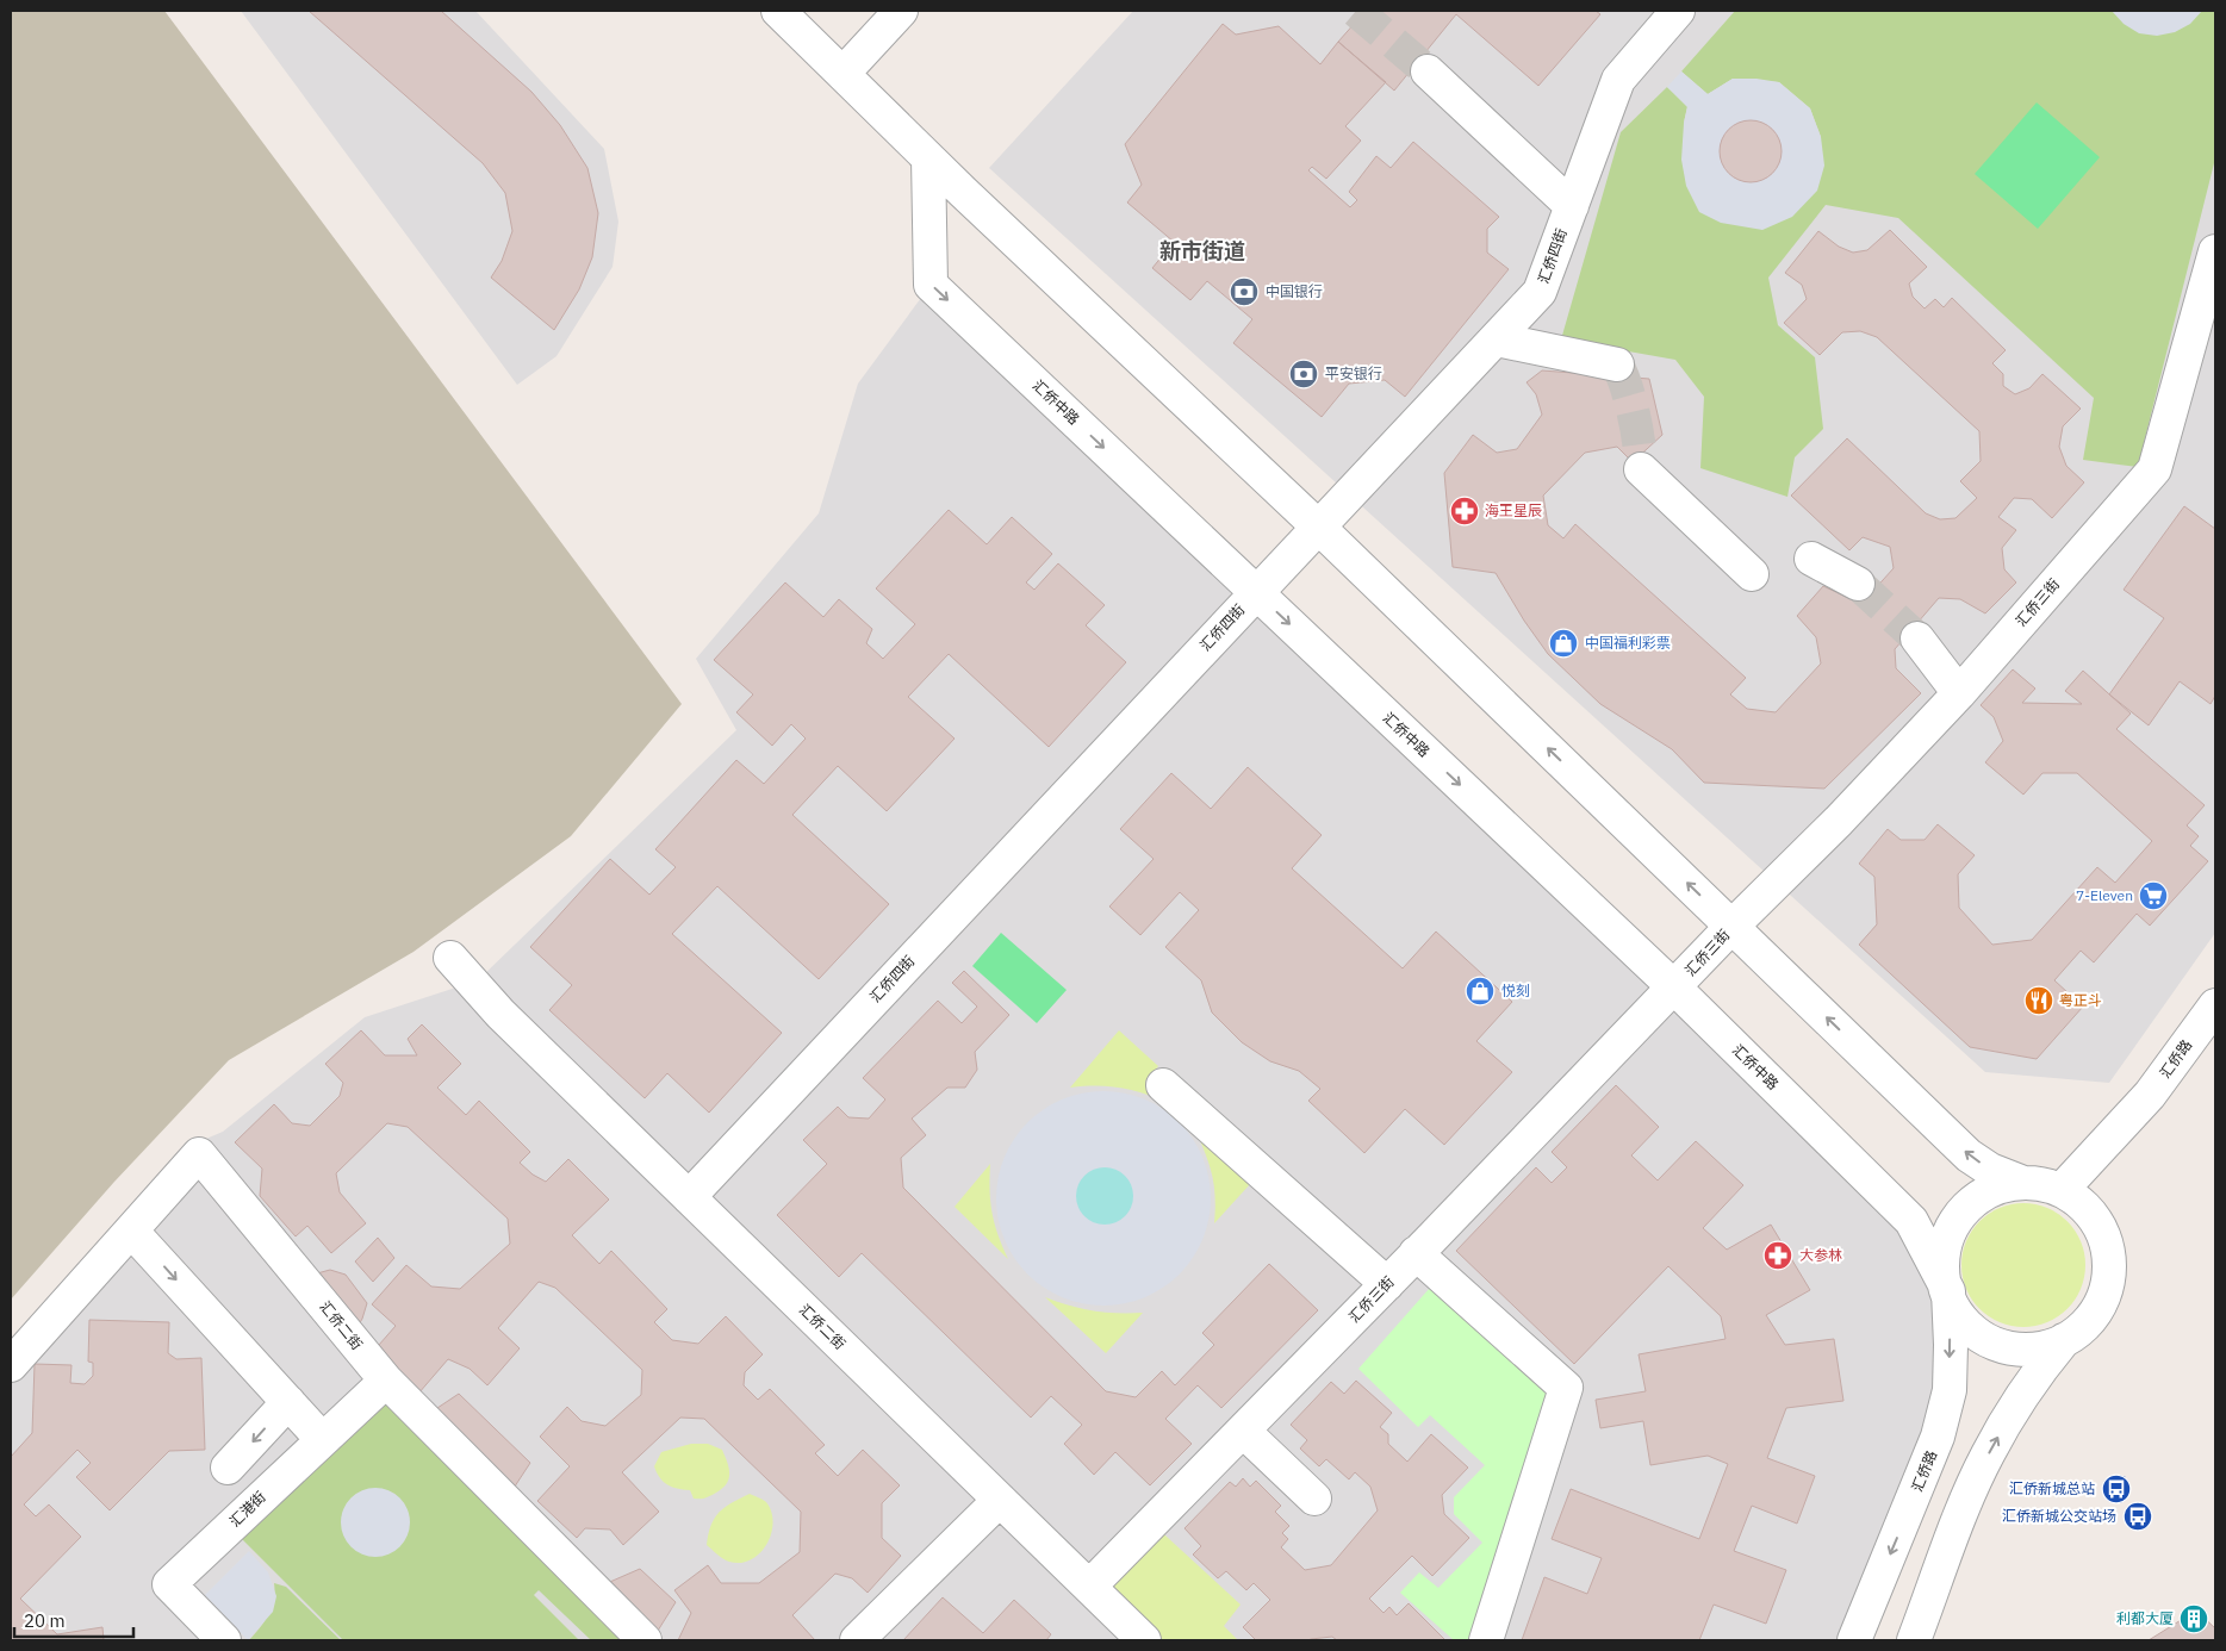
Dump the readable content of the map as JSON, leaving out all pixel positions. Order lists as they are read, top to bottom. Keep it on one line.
{"streets":{"street":["汇侨四街","汇侨中路","汇侨三街","汇侨路","汇侨二街","汇港街"]},"crossings":[["汇侨四街","汇侨中路"],["汇侨四街","汇侨二街"],["汇侨中路","汇侨三街"],["汇侨中路","汇侨路"],["汇侨三街","汇侨二街"],["汇侨二街","汇港街"]],"districts":["新市街道"],"places":{"bank":["中国银行","平安银行"],"pharmacy":["海王星辰","大参林"],"shop":["中国福利彩票","悦刻"],"supermarket":["7-Eleven"],"restaurant":["粤正斗"],"bus stop":["汇侨新城总站","汇侨新城公交站场"],"building":["利都大厦"]},"scale_bar":"20 m"}
